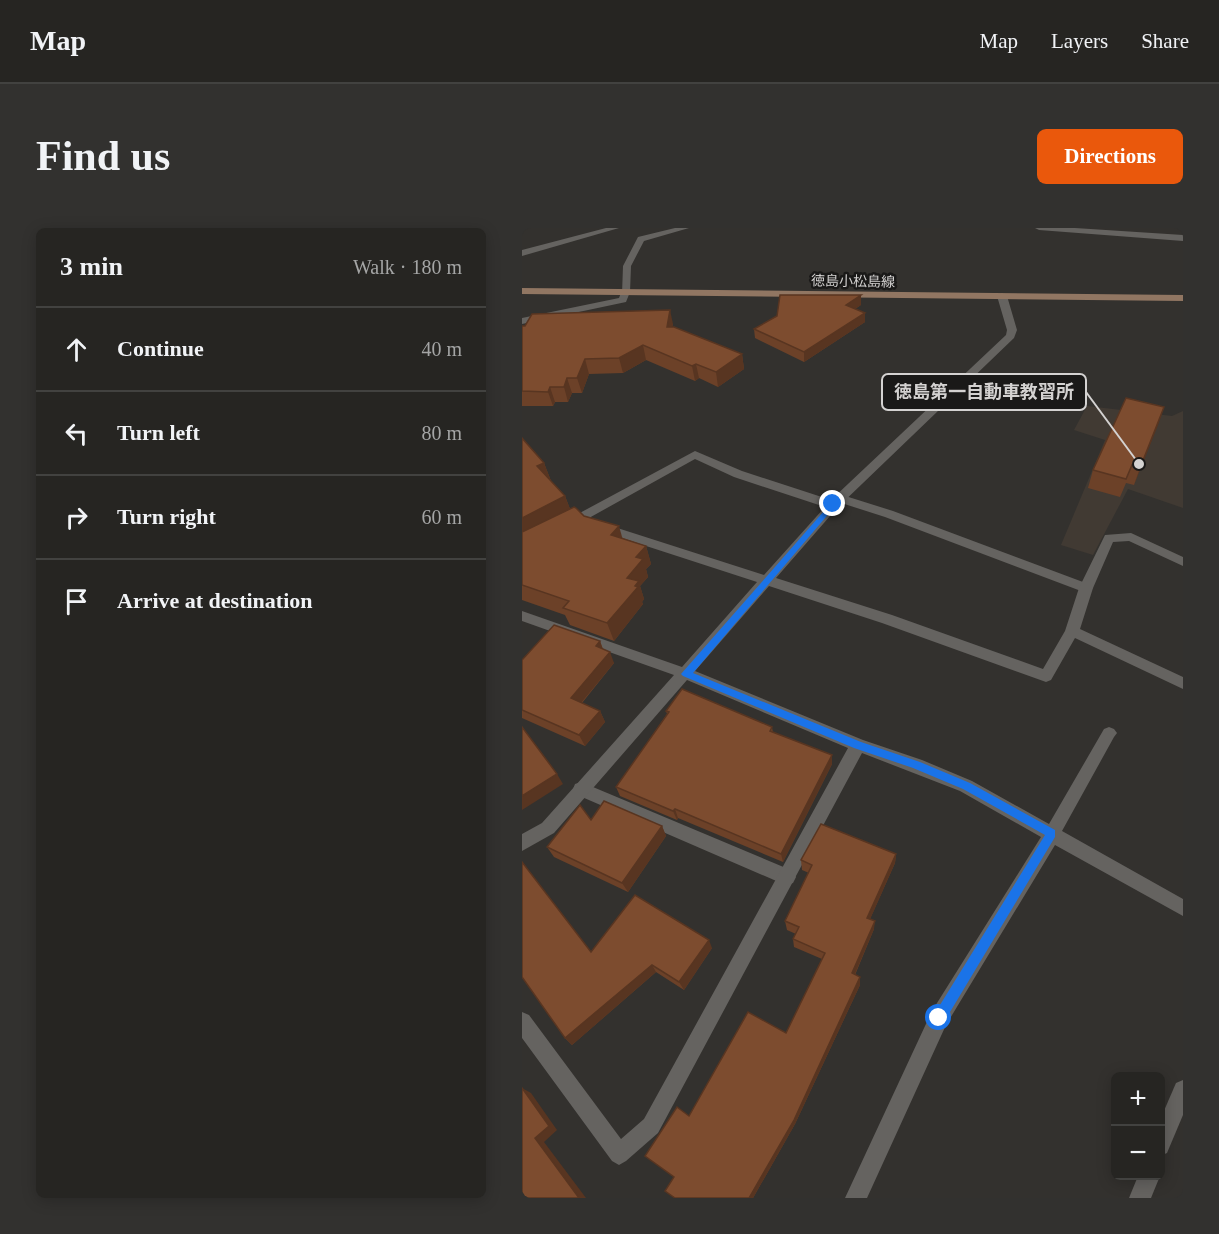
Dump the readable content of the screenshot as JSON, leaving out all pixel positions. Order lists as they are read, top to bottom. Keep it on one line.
{"streets":{"main road":["徳島小松島線"]},"places":["徳島第一自動車教習所"],"page":{"header":"Map","nav":["Map","Layers","Share"],"buttons":"Directions","title":"Find us","heading":["3 min","Walk · 180 m"],"list":[["Continue","40 m"],["Turn left","80 m"],["Turn right","60 m"],"Arrive at destination"],"map_buttons":["+","−"]}}
